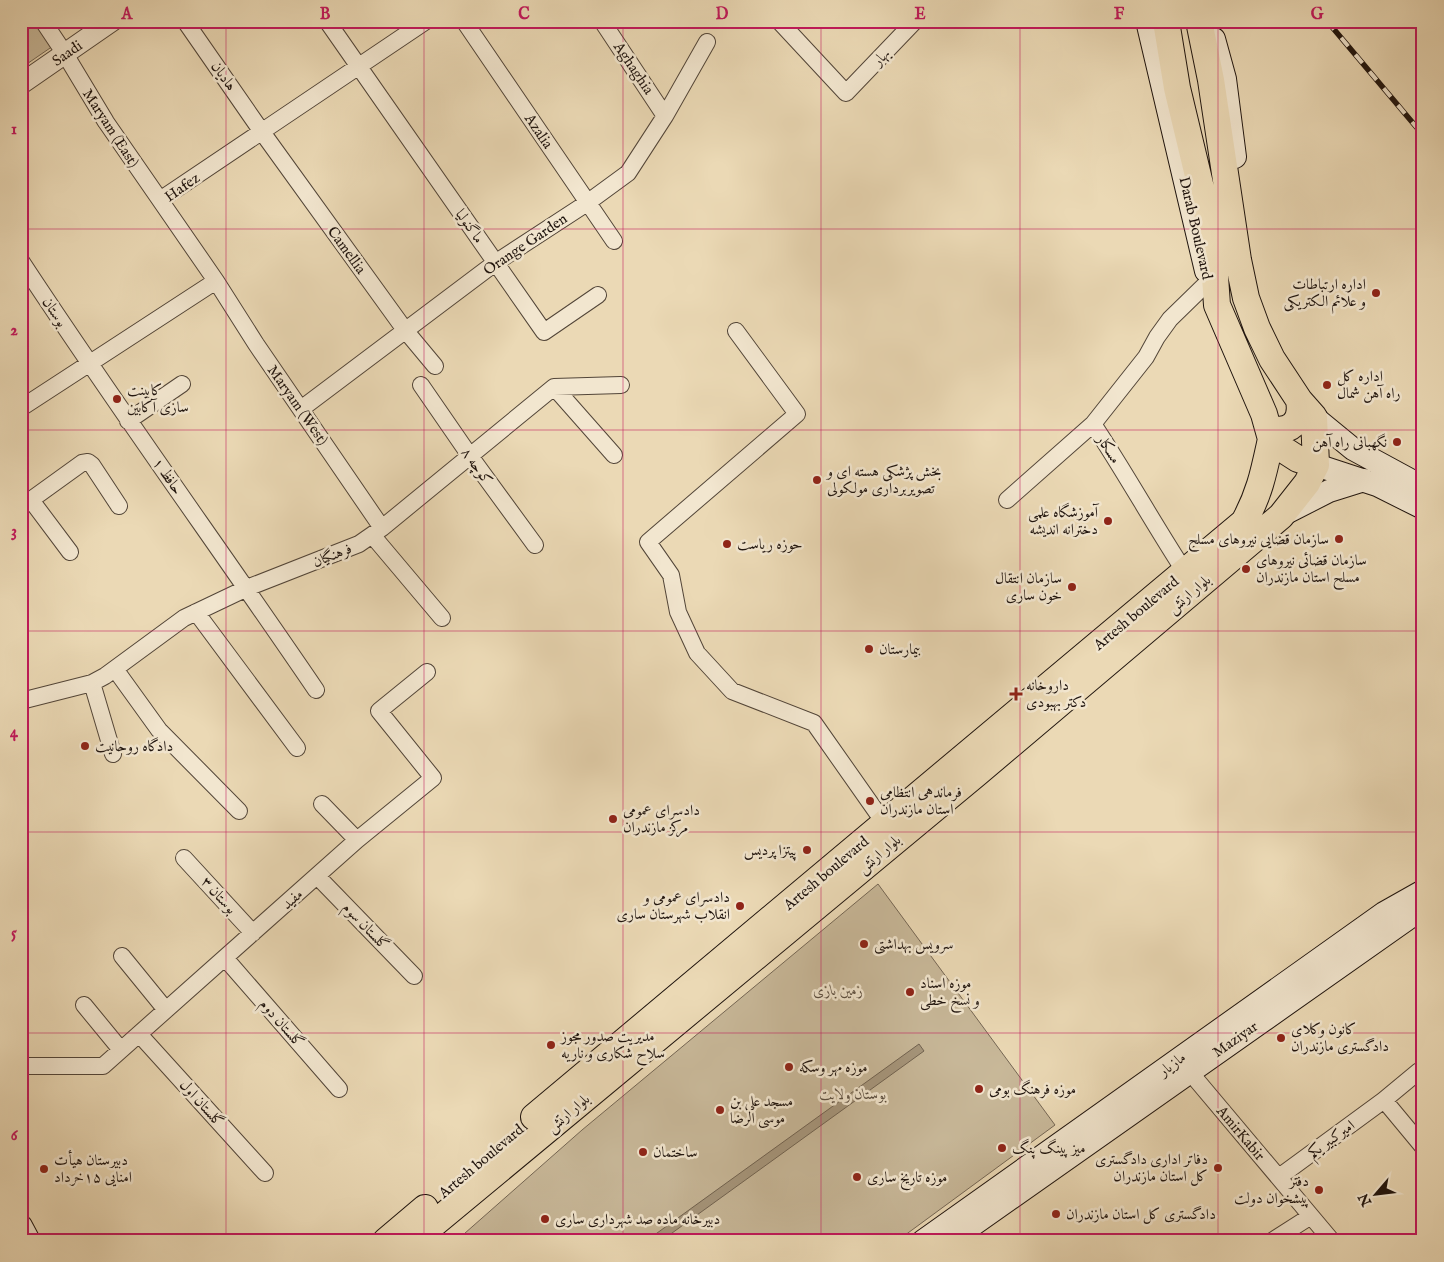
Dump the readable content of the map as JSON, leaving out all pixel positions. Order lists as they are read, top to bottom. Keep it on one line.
{"streets":{"main road":["Darab Boulevard","بلوار ارتش","Artesh boulevard","Maziyar","مازیار"],"street":["Saadi","بهار","Aghaghia","هادیان","Maryam (East)","Azalia","Hafez","ماگنولیا","Orange Garden","Camellia","بوستان","Maryam (West)","مسکار","کوچه ۸","حافظ ۱","فرهنگیان","بوستان ۳","مفید","گلستان سوم","گلستان دوم","گلستان اول","AmirKabir","امیرکبیر یکم"]},"crossings":[["Saadi","Maryam (East)"],["Aghaghia","Orange Garden"],["هادیان","Hafez"],["هادیان","Camellia"],["Maryam (East)","Hafez"],["Azalia","Orange Garden"],["Hafez","ماگنولیا"],["Hafez","Camellia"],["Hafez","Maryam (West)"],["ماگنولیا","Orange Garden"],["Darab Boulevard","Artesh boulevard"],["Orange Garden","Camellia"],["Orange Garden","Maryam (West)"],["بوستان","حافظ ۱"],["Maryam (West)","فرهنگیان"],["مسکار","Artesh boulevard"],["کوچه ۸","فرهنگیان"],["حافظ ۱","فرهنگیان"],["بلوار ارتش","Artesh boulevard"],["بوستان ۳","مفید"],["مفید","گلستان سوم"],["مفید","گلستان دوم"],["مفید","گلستان اول"],["Maziyar","مازیار"],["Maziyar","AmirKabir"],["AmirKabir","امیرکبیر یکم"]],"parks":["زمین بازی","بوستان ولایت"],"places":{"other":["اداره ارتباطات و علائم الکتریکی","اداره کل راه آهن شمال","کابینت سازی آکابین","نگهبانی راه آهن","بخش پژشکی هسته ای و تصویربرداری مولکولی","آموزشگاه علمی دخترانه اندیشه","سازمان قضایی نیروهای مسلح","حوزه ریاست","سازمان قضائی نیروهای مسلح استان مازندران","سازمان انتقال خون ساری","بیمارستان","دادگاه روحانیت","فرماندهی انتظامی استان مازندران","دادسرای عمومی مرکز مازندران","پیتزا پردیس","دادسرای عمومی و انقلاب شهرستان ساری","سرویس بهداشتی","موزه اسناد و نسخ خطی","کانون وکلای دادگستری مازندران","مدیریت صدور مجوز سلاح شکاری و ناریه","موزه مهر وسکه","موزه فرهنگ بومی","مسجد علی بن موسی الرضا","میز پینگ پنگ","ساختمان","دفاتر اداری دادگستری کل استان مازندران","دبیرستان هیأت امنایی ۱۵خرداد","موزه تاریخ ساری","دفتر پیشخوان دولت","دادگستری کل استان مازندران","دبیرخانه ماده صد شهرداری ساری"],"health":["داروخانه دکتر بهبودی"]},"north":"bottom left","grid":{"columns":["A","B","C","D","E","F","G"],"rows":["1","2","3","4","5","6"]}}
